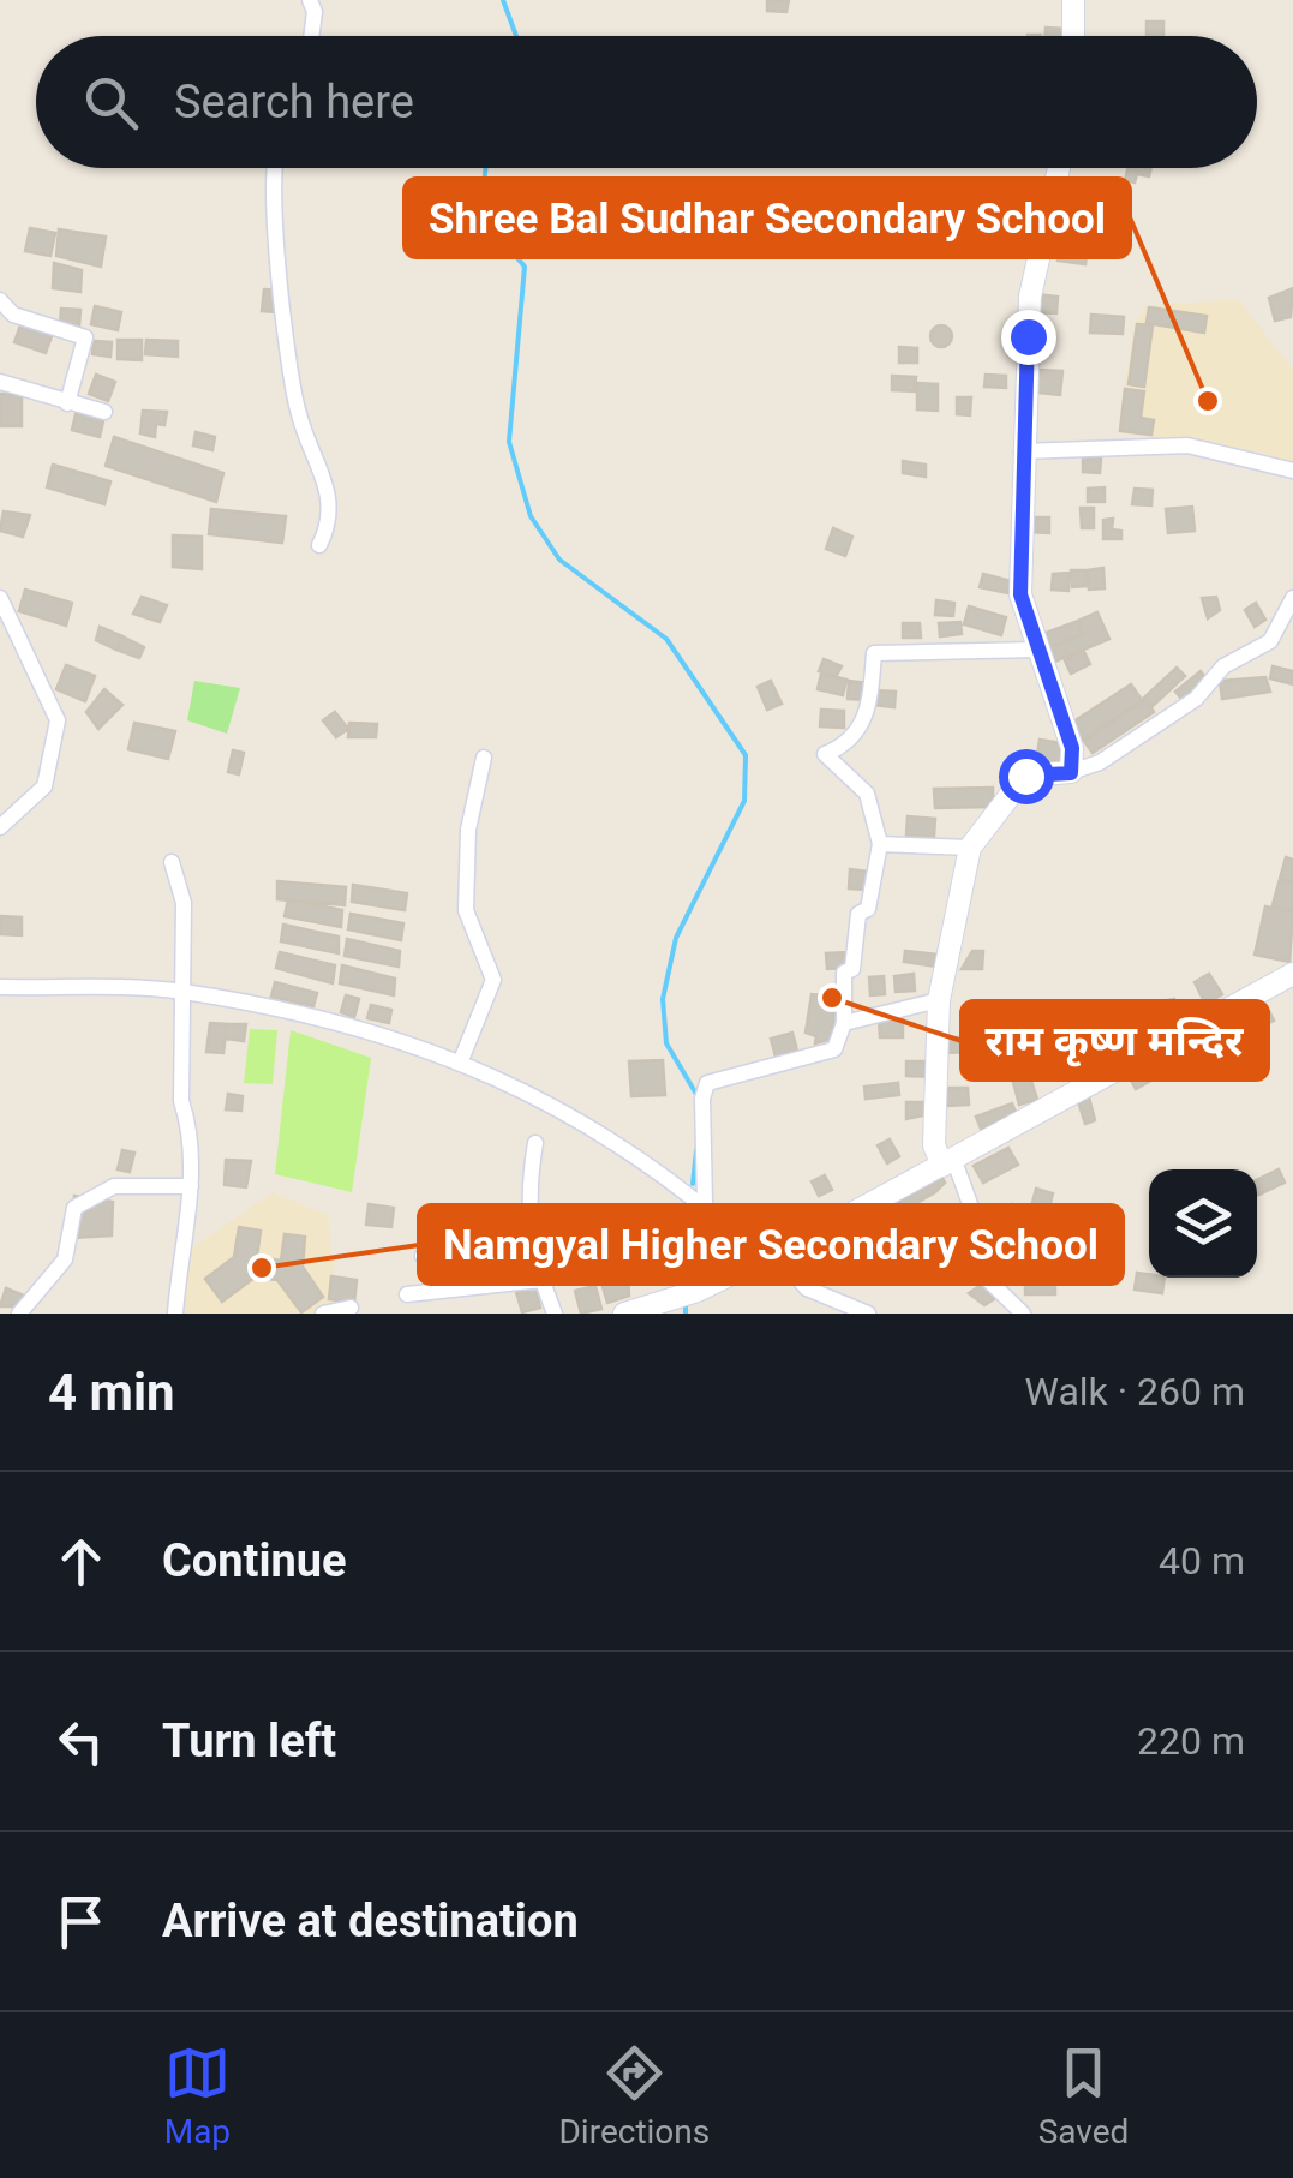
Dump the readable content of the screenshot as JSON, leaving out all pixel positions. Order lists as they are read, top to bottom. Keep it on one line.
{"places":["Shree Bal Sudhar Secondary School","राम कृष्ण मन्दिर","Namgyal Higher Secondary School"],"page":{"search":"Search here","heading":["4 min","Walk · 260 m"],"list":[["Continue","40 m"],["Turn left","220 m"],"Arrive at destination"],"nav":["Map","Directions","Saved"]}}
